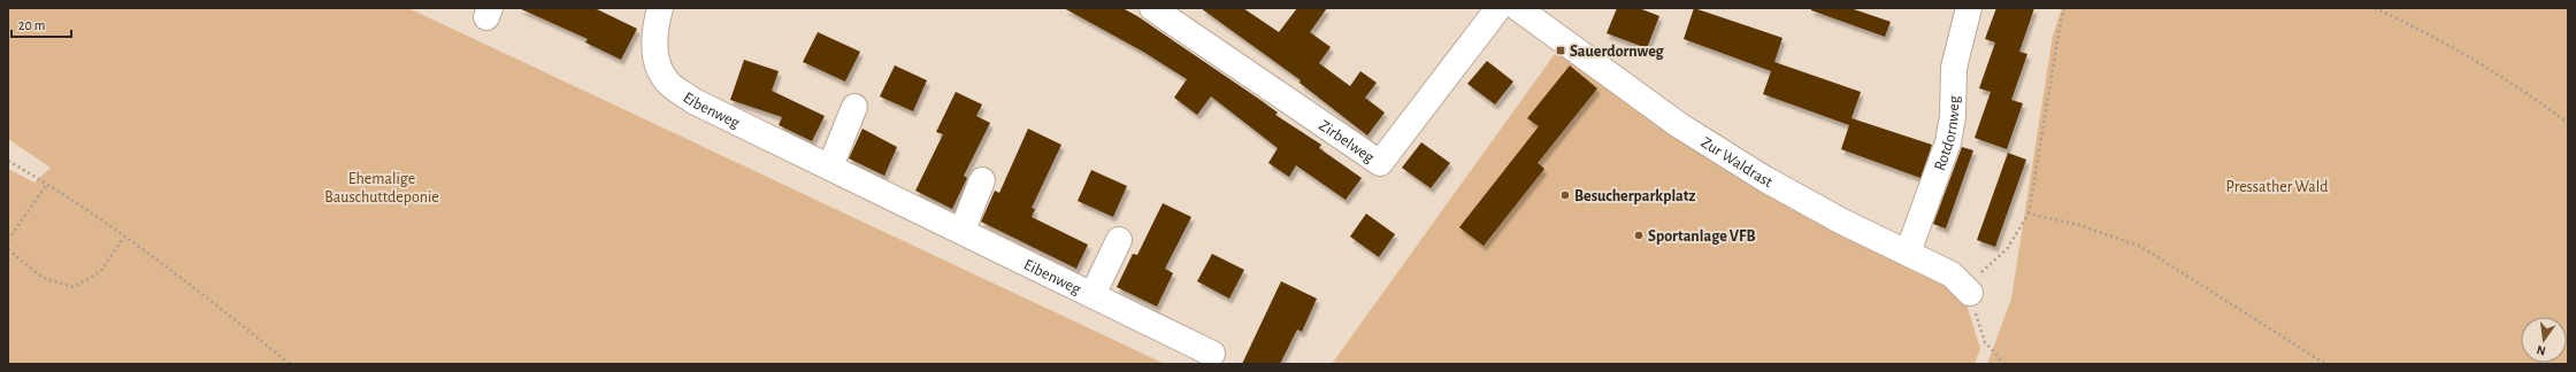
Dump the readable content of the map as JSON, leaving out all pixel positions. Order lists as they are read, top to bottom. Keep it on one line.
{"streets":{"street":["Eibenweg","Rotdornweg","Zirbelweg","Zur Waldrast"]},"crossings":[["Rotdornweg","Zur Waldrast"]],"parks":["Ehemalige Bauschuttdeponie","Pressather Wald"],"places":{"transit":["Sauerdornweg"],"other":["Besucherparkplatz","Sportanlage VFB"]},"scale_bar":"20 m","north":"bottom"}
